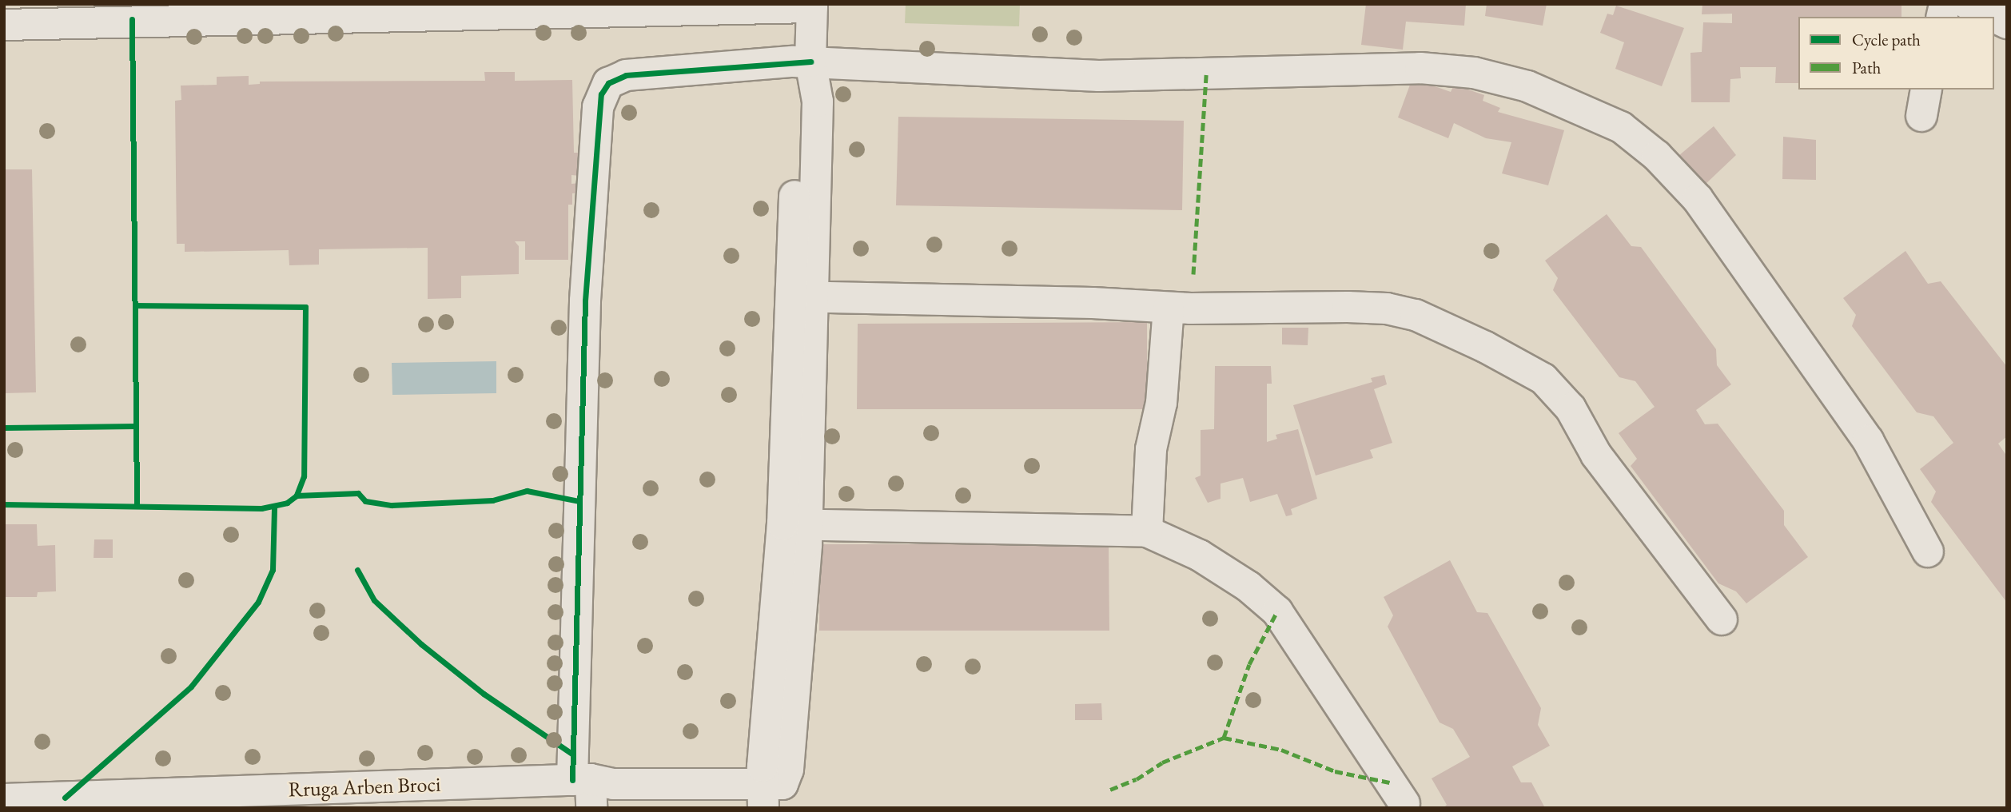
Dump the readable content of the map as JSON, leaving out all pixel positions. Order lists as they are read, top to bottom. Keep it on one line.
{"streets":{"street":["Rruga Arben Broci"]},"legend":["Cycle path","Path"]}
